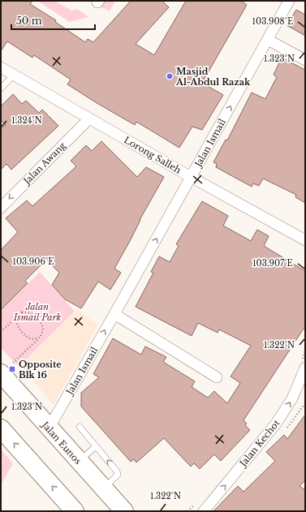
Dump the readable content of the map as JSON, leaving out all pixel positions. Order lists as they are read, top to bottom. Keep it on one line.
{"streets":{"highway":["Jalan Eunos"],"street":["Jalan Ismail","Lorong Salleh","Jalan Awang","Jalan Kechot"]},"crossings":[["Jalan Ismail","Lorong Salleh"],["Jalan Ismail","Jalan Eunos"],["Lorong Salleh","Jalan Awang"]],"one_way":["Jalan Ismail","Jalan Awang","Jalan Kechot"],"parks":["Jalan Ismail Park"],"places":{"other":["Masjid Al-Abdul Razak"],"transit":["Opposite Blk 16"]},"scale_bar":"50 m","coordinates":["103.908°E","1.323°N","1.324°N","103.906°E","103.907°E","1.322°N"]}
